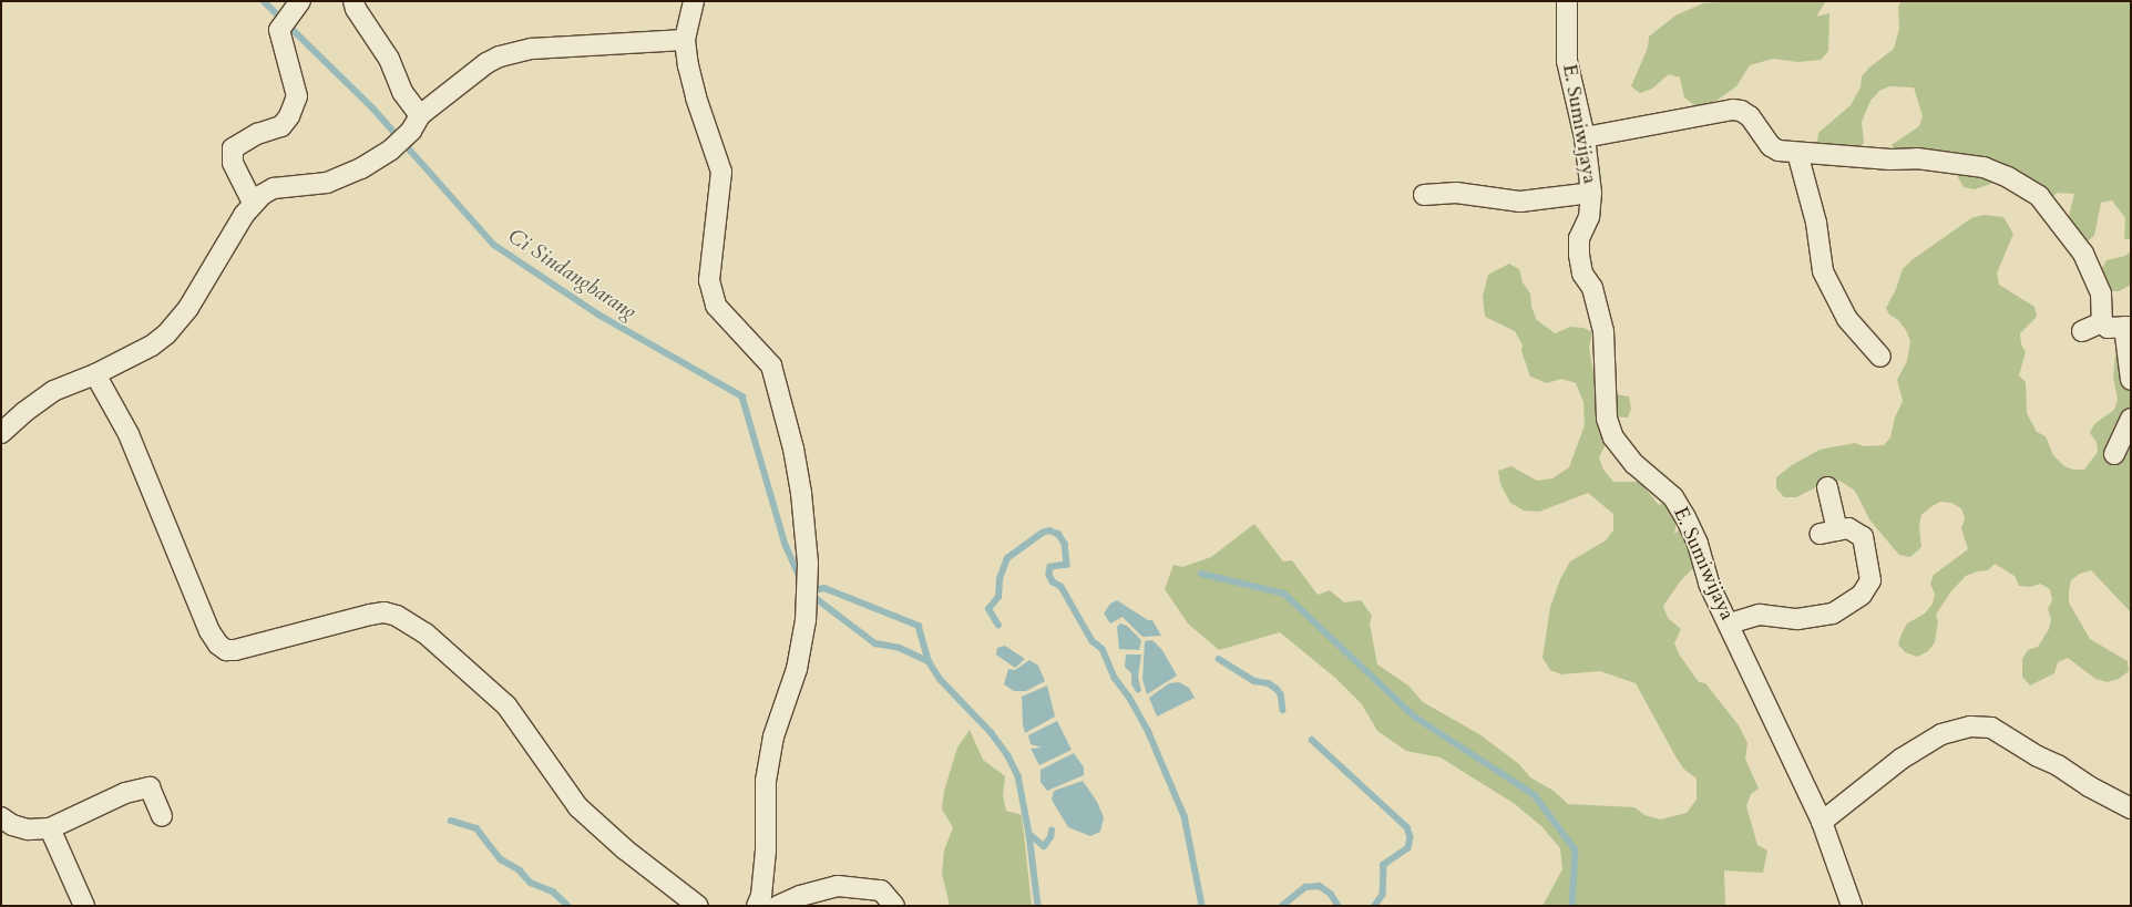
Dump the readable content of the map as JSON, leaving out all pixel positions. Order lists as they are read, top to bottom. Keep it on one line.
{"streets":{"street":["E. Sumiwijaya"]},"water":["Ci Sindangbarang"]}
